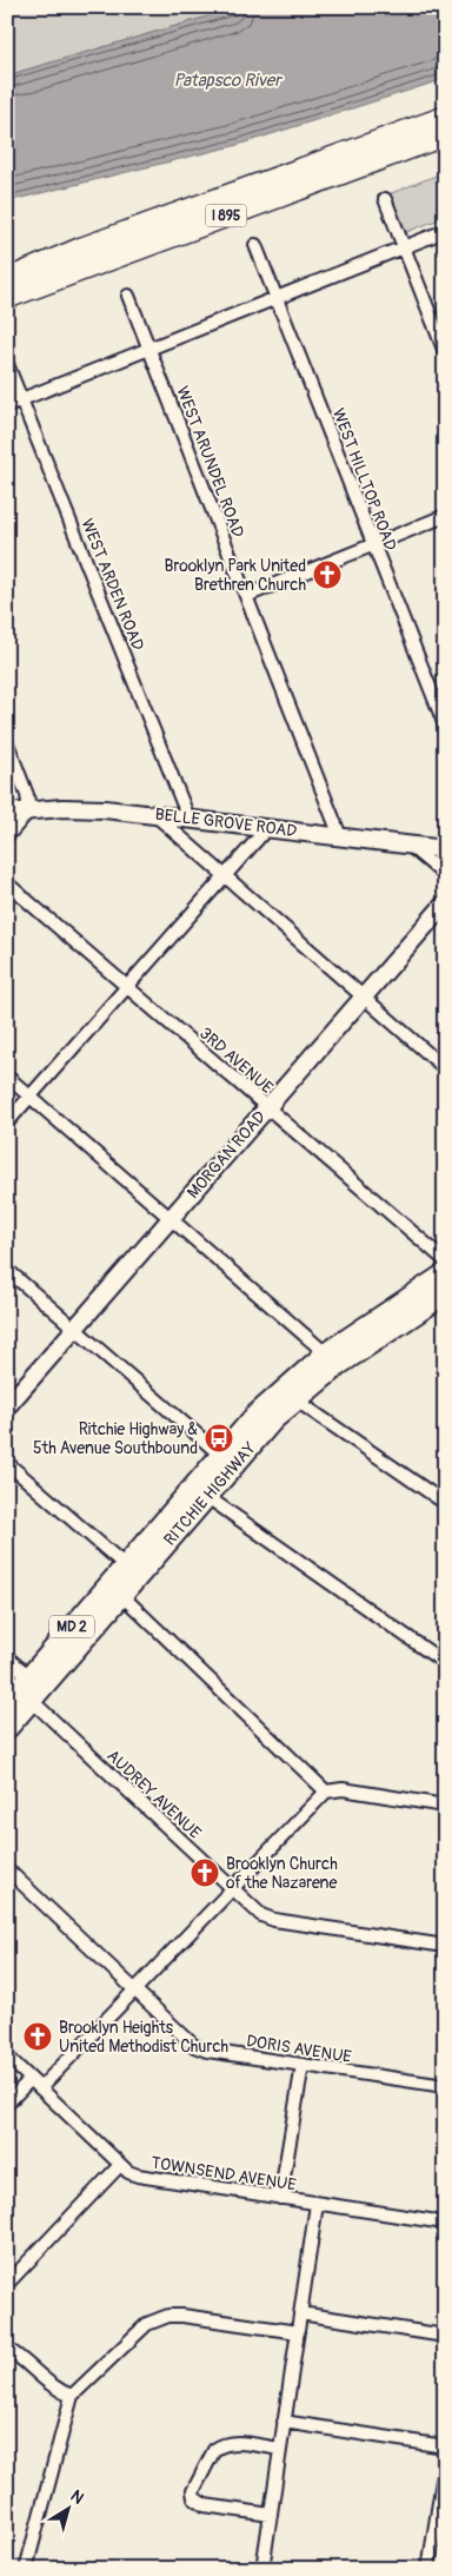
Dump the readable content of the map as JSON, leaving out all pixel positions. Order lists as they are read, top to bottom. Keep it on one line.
{"streets":{"highway":["I 895"],"main road":["RITCHIE HIGHWAY","MD 2"],"street":["WEST ARUNDEL ROAD","WEST HILLTOP ROAD","WEST ARDEN ROAD","BELLE GROVE ROAD","3RD AVENUE","MORGAN ROAD","AUDREY AVENUE","DORIS AVENUE","TOWNSEND AVENUE"]},"crossings":[["WEST ARUNDEL ROAD","BELLE GROVE ROAD"],["WEST ARDEN ROAD","BELLE GROVE ROAD"],["3RD AVENUE","MORGAN ROAD"],["RITCHIE HIGHWAY","AUDREY AVENUE"]],"water":["Patapsco River"],"places":{"church":["Brooklyn Park United Brethren Church","Brooklyn Church of the Nazarene","Brooklyn Heights United Methodist Church"],"bus stop":["Ritchie Highway & 5th Avenue Southbound"]},"north":"top right"}
